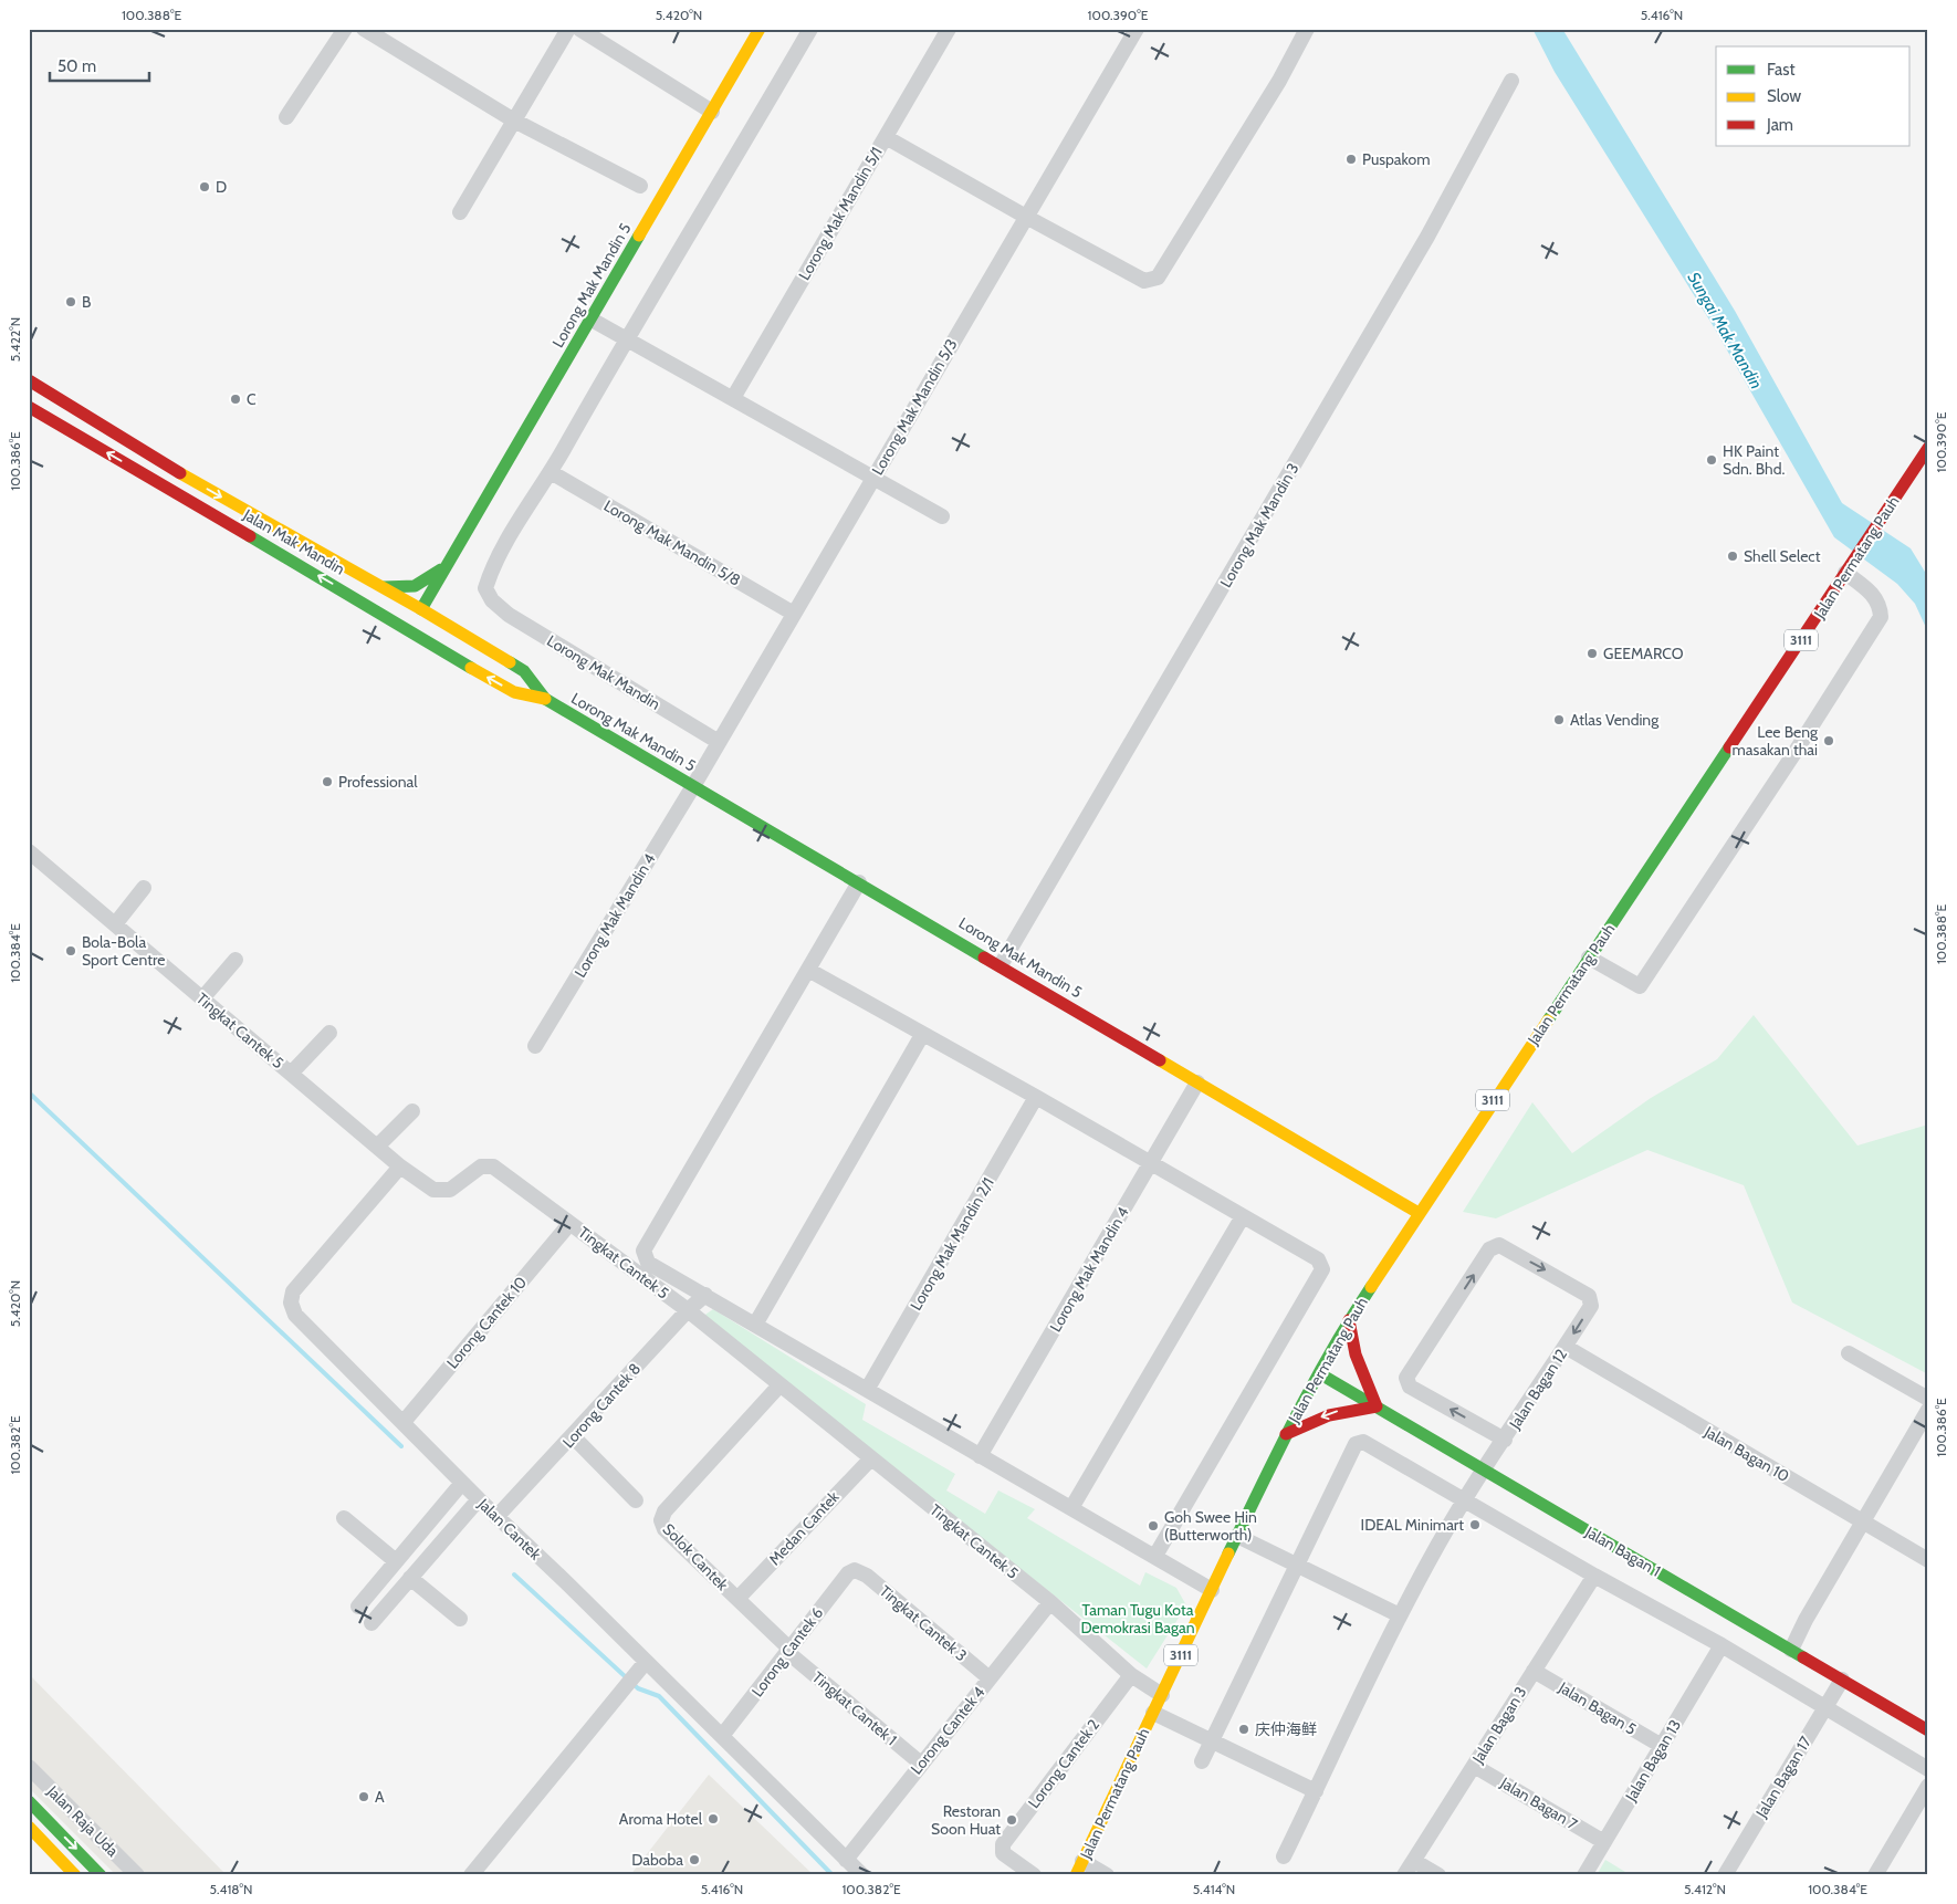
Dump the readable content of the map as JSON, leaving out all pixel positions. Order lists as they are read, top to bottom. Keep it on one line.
{"streets":{"street":["Lorong Mak Mandin 5/1","Lorong Mak Mandin 5","Lorong Mak Mandin 5/3","Lorong Mak Mandin 3","Jalan Mak Mandin","Lorong Mak Mandin 5/8","Jalan Permatang Pauh","3111","Lorong Mak Mandin","Lorong Mak Mandin 4","Tingkat Cantek 5","Lorong Mak Mandin 2/1","Lorong Cantek 10","Jalan Bagan 12","Lorong Cantek 8","Jalan Bagan 10","Medan Cantek","Jalan Cantek","Jalan Bagan 1","Solok Cantek","Tingkat Cantek 3","Lorong Cantek 6","Tingkat Cantek 1","Jalan Bagan 5","Jalan Bagan 3","Lorong Cantek 4","Jalan Bagan 13","Lorong Cantek 2","Jalan Bagan 17","Jalan Bagan 7","Jalan Raja Uda"]},"crossings":[["Lorong Mak Mandin 5","Lorong Mak Mandin 5/3"],["Lorong Mak Mandin 5","Lorong Mak Mandin 3"],["Lorong Mak Mandin 5","Jalan Mak Mandin"],["Lorong Mak Mandin 5","Jalan Permatang Pauh"],["Lorong Mak Mandin 5","Lorong Mak Mandin 4"],["Lorong Mak Mandin 5/3","Lorong Mak Mandin 5/8"],["Lorong Mak Mandin 5/3","Lorong Mak Mandin"],["Lorong Mak Mandin 5/3","Lorong Mak Mandin 4"],["Lorong Mak Mandin 5/8","Lorong Mak Mandin"],["Jalan Permatang Pauh","Tingkat Cantek 5"],["Jalan Permatang Pauh","Jalan Bagan 1"],["Tingkat Cantek 5","Lorong Cantek 10"],["Tingkat Cantek 5","Lorong Cantek 8"],["Tingkat Cantek 5","Medan Cantek"],["Tingkat Cantek 5","Jalan Cantek"],["Tingkat Cantek 5","Solok Cantek"],["Tingkat Cantek 5","Lorong Cantek 4"],["Tingkat Cantek 5","Lorong Cantek 2"],["Lorong Cantek 10","Jalan Cantek"],["Jalan Bagan 12","Jalan Bagan 10"],["Jalan Bagan 12","Jalan Bagan 1"],["Lorong Cantek 8","Jalan Cantek"],["Medan Cantek","Solok Cantek"],["Jalan Cantek","Lorong Cantek 6"],["Jalan Cantek","Lorong Cantek 4"],["Jalan Bagan 1","Jalan Bagan 17"],["Solok Cantek","Lorong Cantek 6"],["Solok Cantek","Tingkat Cantek 1"],["Tingkat Cantek 3","Lorong Cantek 6"],["Tingkat Cantek 3","Lorong Cantek 4"],["Lorong Cantek 6","Tingkat Cantek 1"],["Tingkat Cantek 1","Lorong Cantek 4"],["Jalan Bagan 5","Jalan Bagan 3"],["Jalan Bagan 5","Jalan Bagan 13"],["Jalan Bagan 3","Jalan Bagan 7"],["Jalan Bagan 13","Jalan Bagan 7"]],"water":["Sungai Mak Mandin"],"parks":["Taman Tugu Kota Demokrasi Bagan"],"places":["Puspakom","D","B","C","HK Paint Sdn. Bhd.","Shell Select","GEEMARCO","Atlas Vending","Lee Beng masakan thai","Professional","Bola-Bola Sport Centre","IDEAL Minimart","Goh Swee Hin (Butterworth)","庆仲海鲜","A","Aroma Hotel","Restoran Soon Huat","Daboba"],"legend":["Fast","Slow","Jam"],"scale_bar":"50 m","coordinates":["100.388°E","5.420°N","100.390°E","5.416°N","5.422°N","100.386°E","100.384°E","100.382°E","5.418°N","5.414°N","5.412°N"]}
